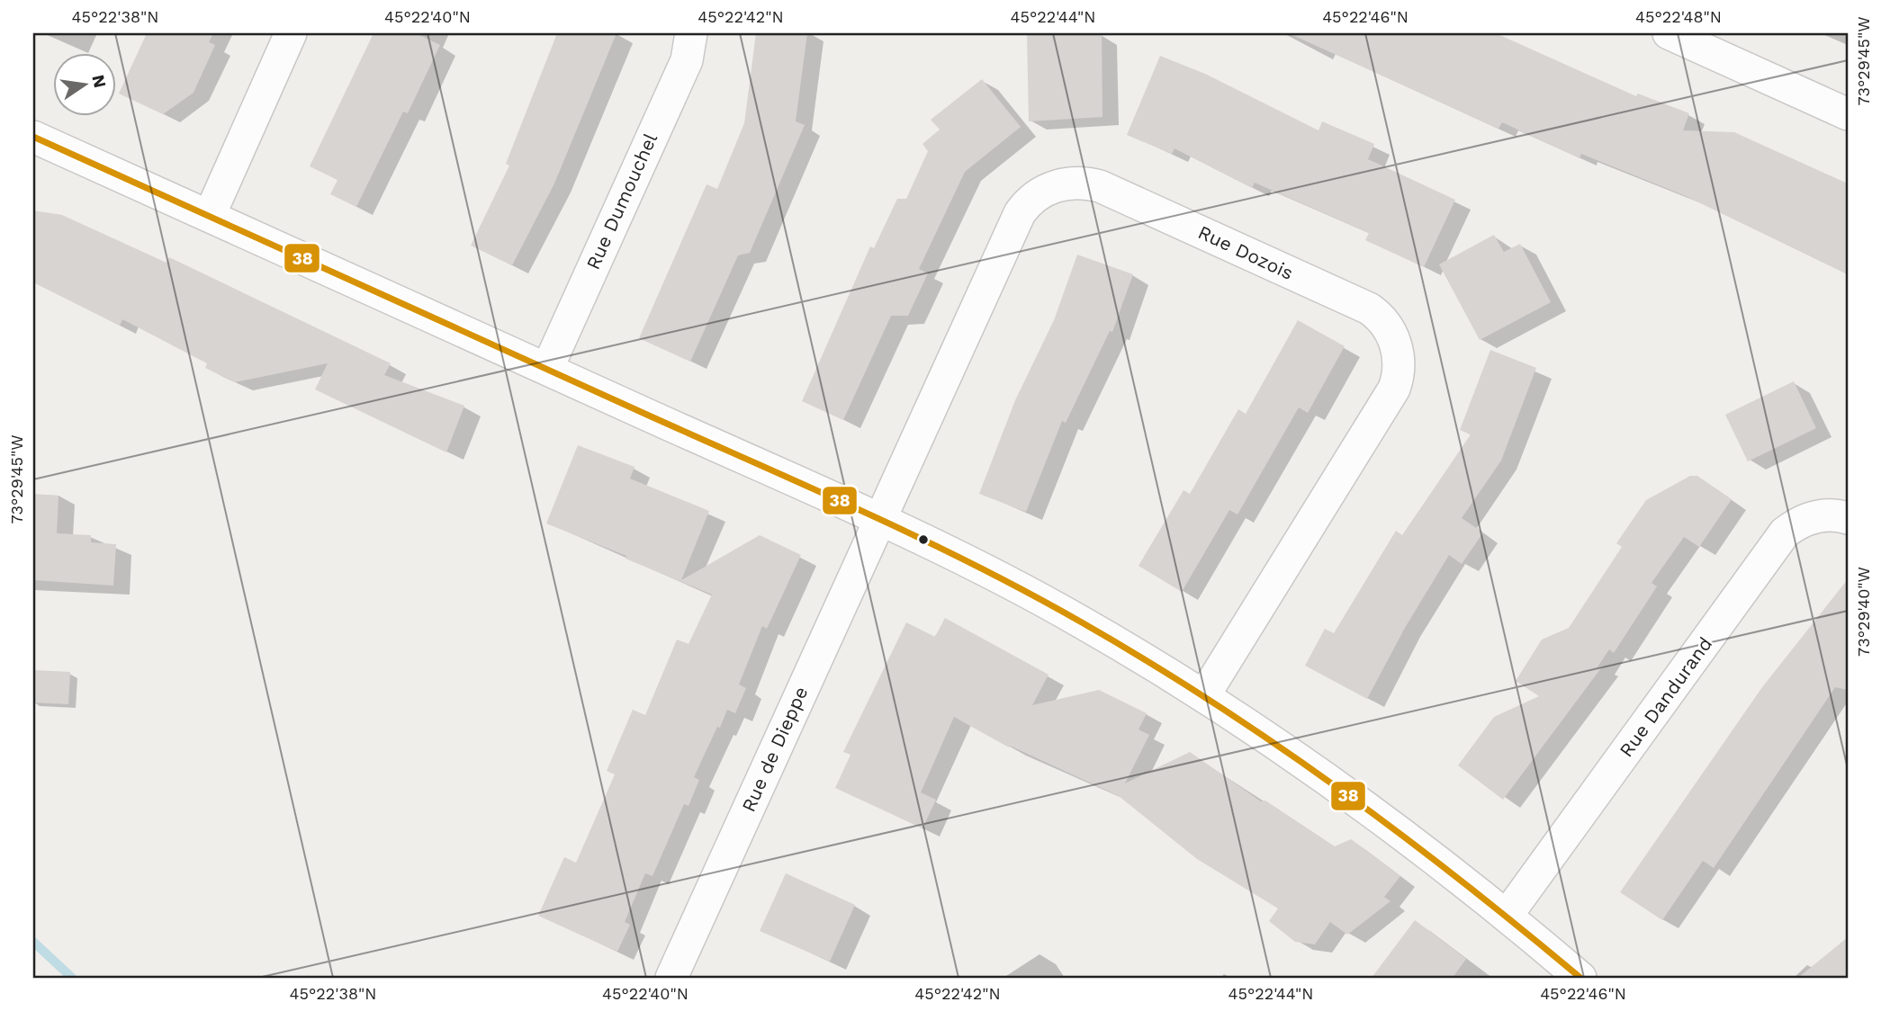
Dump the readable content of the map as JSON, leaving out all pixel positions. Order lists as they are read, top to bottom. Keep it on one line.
{"streets":{"street":["Rue Dumouchel","Rue Dozois","Rue Dandurand","Rue de Dieppe"]},"crossings":[["Rue Dozois","Rue de Dieppe"]],"lines":["transit line 38"],"north":"right","coordinates":["45°22'38\"N","45°22'40\"N","45°22'42\"N","45°22'44\"N","45°22'46\"N","45°22'48\"N","73°29'45\"W","73°29'40\"W"]}
